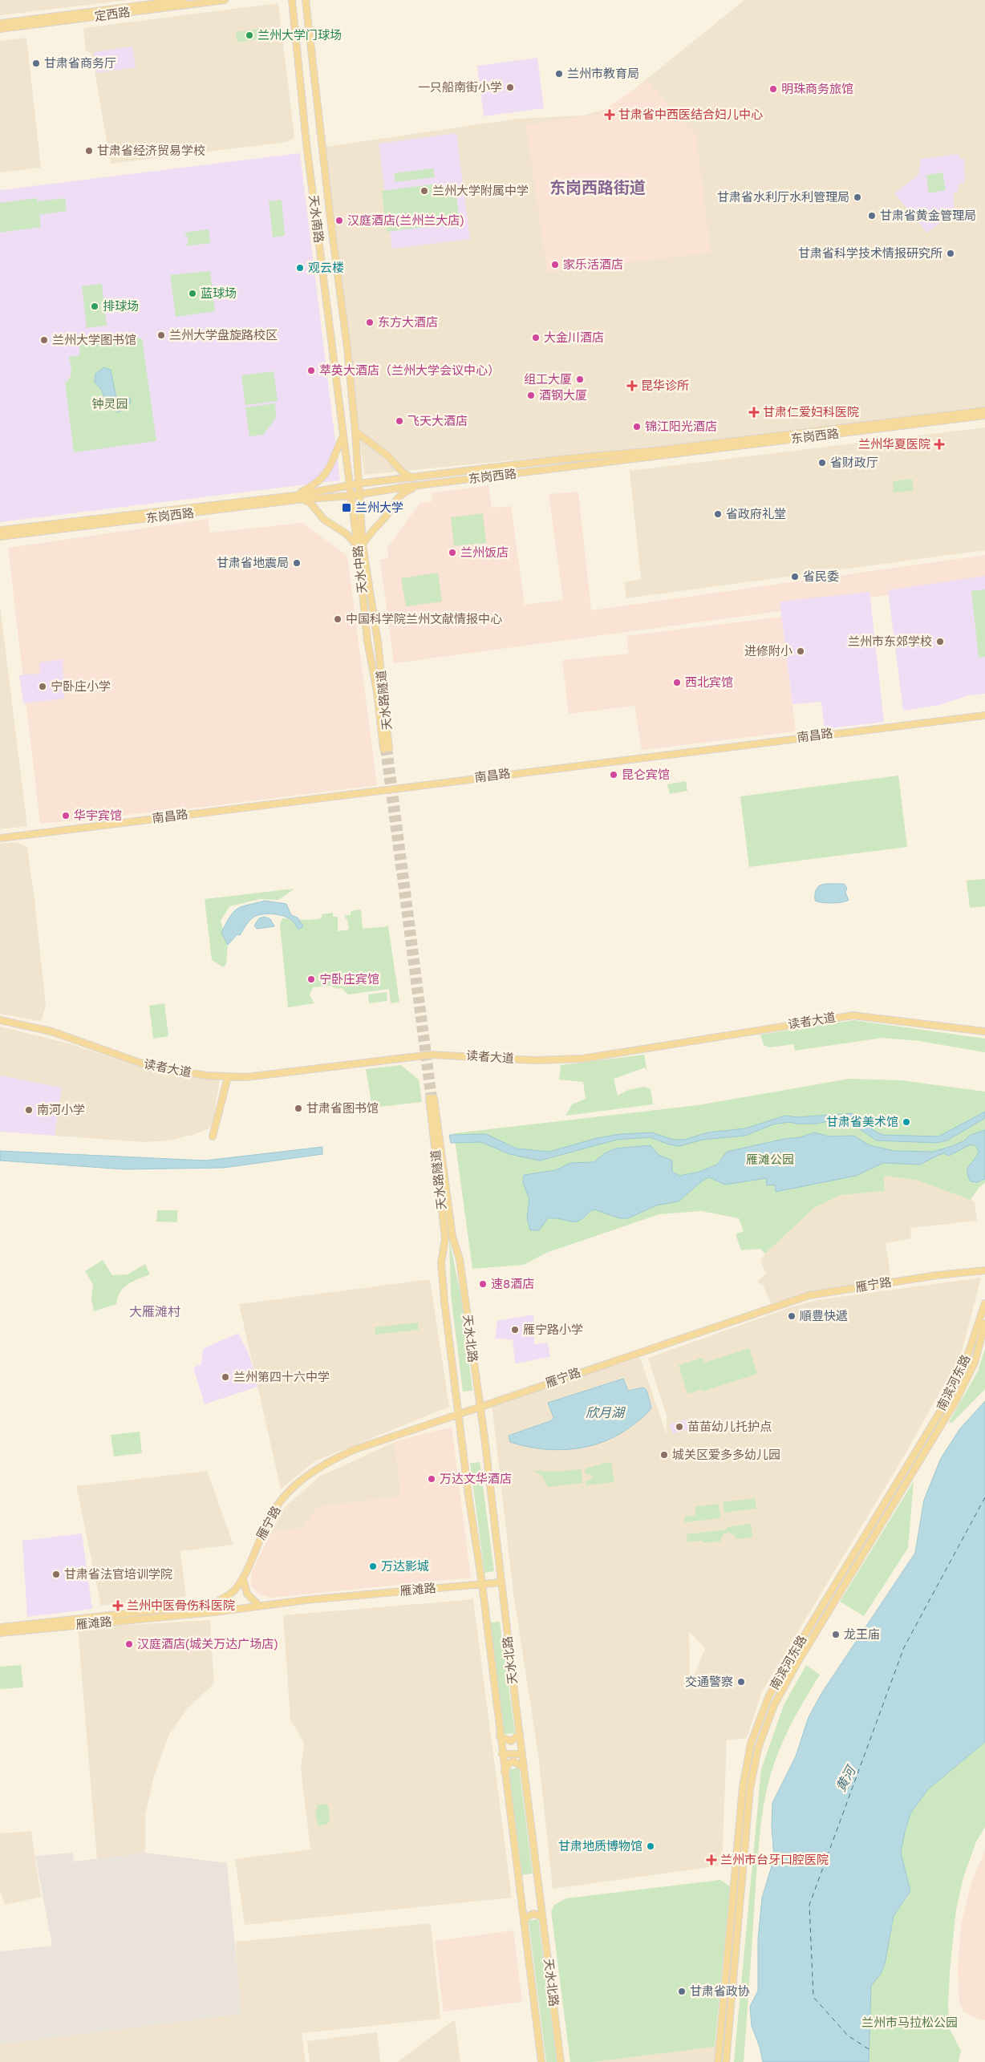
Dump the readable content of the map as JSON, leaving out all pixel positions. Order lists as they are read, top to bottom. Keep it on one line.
{"streets":{"main road":["定西路","天水南路","东岗西路","天水中路","天水路隧道","南昌路","读者大道","雁宁路","天水北路","南滨河东路","雁滩路"]},"crossings":[["天水南路","东岗西路"],["天水南路","天水中路"],["东岗西路","天水中路"],["天水中路","天水路隧道"],["天水路隧道","天水北路"],["雁宁路","天水北路"],["雁宁路","雁滩路"],["天水北路","雁滩路"]],"districts":["东岗西路街道","大雁滩村"],"water":["欣月湖","黄河"],"parks":["钟灵园","雁滩公园","兰州市马拉松公园"],"places":{"other":["兰州大学门球场","甘肃省商务厅","兰州市教育局","一只船南街小学","明珠商务旅馆","甘肃省经济贸易学校","兰州大学附属中学","甘肃省水利厅水利管理局","甘肃省黄金管理局","汉庭酒店(兰州兰大店)","甘肃省科学技术情报研究所","家乐活酒店","观云楼","蓝球场","排球场","东方大酒店","兰州大学盘旋路校区","大金川酒店","兰州大学图书馆","萃英大酒店（兰州大学会议中心）","组工大厦","酒钢大厦","飞天大酒店","锦江阳光酒店","省财政厅","省政府礼堂","兰州饭店","甘肃省地震局","省民委","中国科学院兰州文献情报中心","兰州市东郊学校","进修附小","西北宾馆","宁卧庄小学","昆仑宾馆","华宇宾馆","宁卧庄宾馆","甘肃省图书馆","南河小学","甘肃省美术馆","速8酒店","順豊快遞","雁宁路小学","兰州第四十六中学","苗苗幼儿托护点","城关区爱多多幼儿园","万达文华酒店","万达影城","甘肃省法官培训学院","龙王庙","汉庭酒店(城关万达广场店)","交通警察","甘肃地质博物馆","甘肃省政协"],"health":["甘肃省中西医结合妇儿中心","昆华诊所","甘肃仁爱妇科医院","兰州华夏医院","兰州中医骨伤科医院","兰州市台牙口腔医院"],"transit":["兰州大学"]}}
